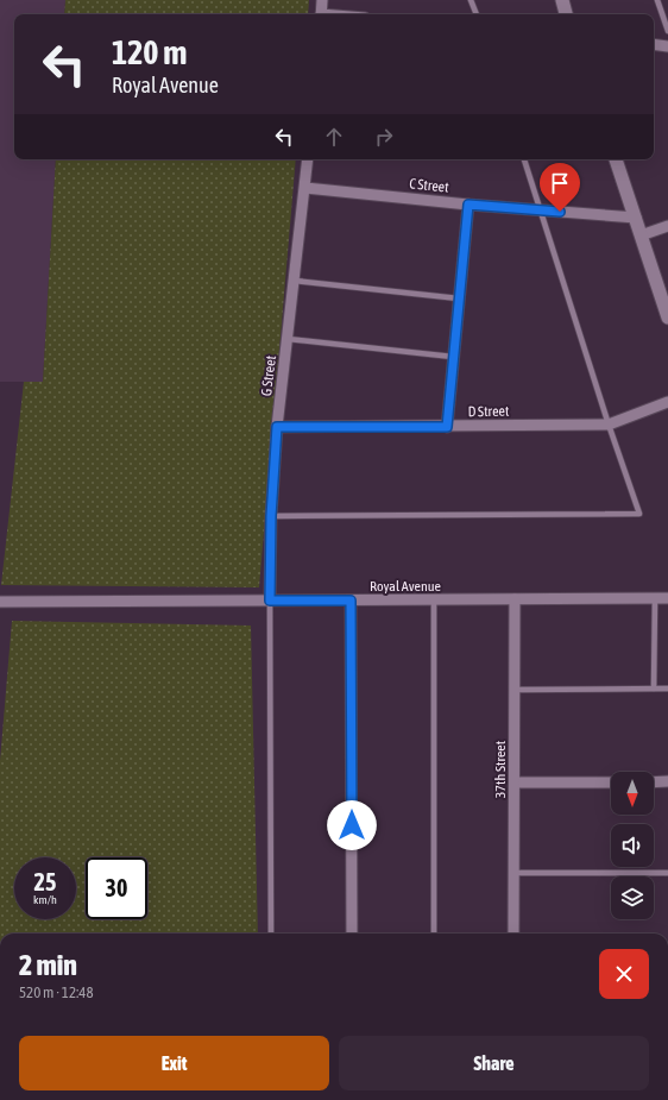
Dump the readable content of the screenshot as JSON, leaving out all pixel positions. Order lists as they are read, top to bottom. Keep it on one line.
{"streets":{"street":["C Street","G Street","D Street","Royal Avenue","37th Street"]},"crossings":[["C Street","G Street"],["G Street","D Street"],["G Street","Royal Avenue"],["Royal Avenue","37th Street"]],"north":"bottom","page":{"turn":["120 m","Royal Avenue"],"speed":"25 km/h","limit":"30","heading":["2 min","520 m · 12:48"],"buttons":["Exit","Share"]}}
